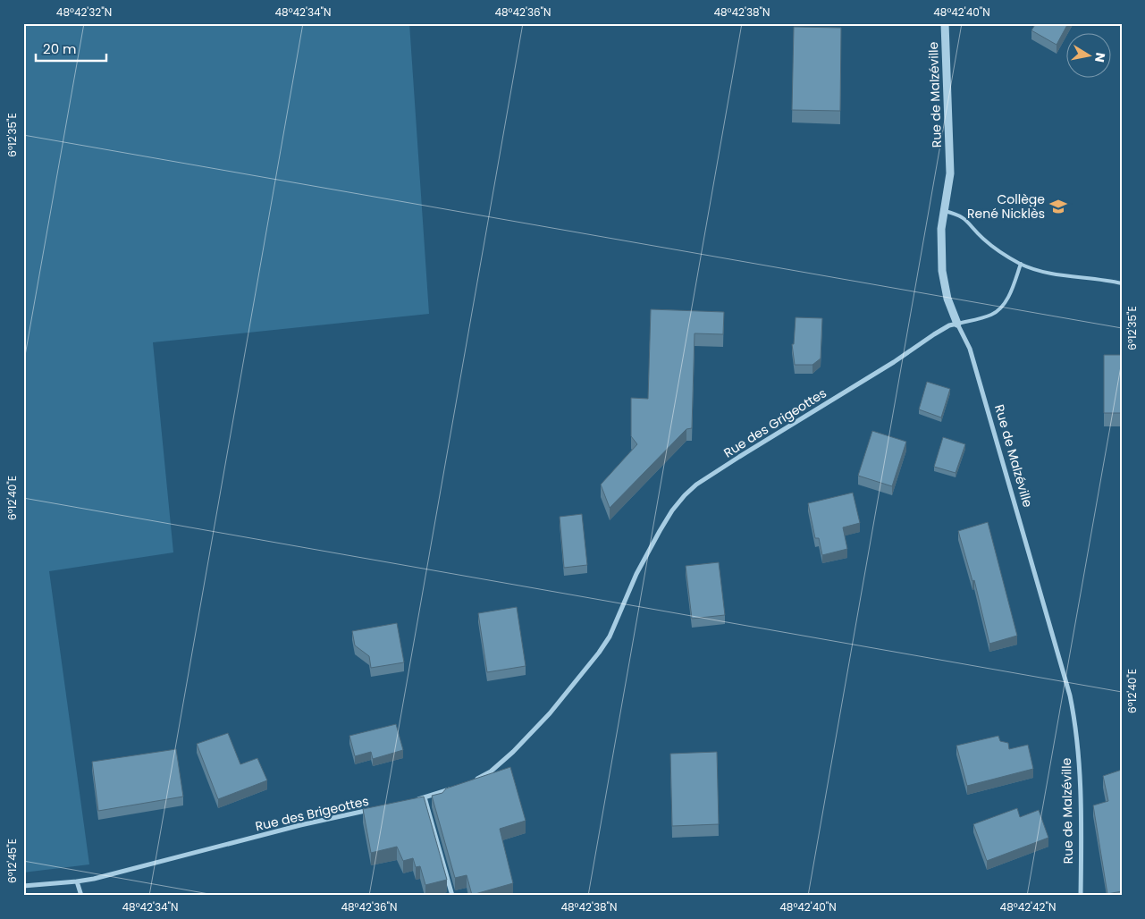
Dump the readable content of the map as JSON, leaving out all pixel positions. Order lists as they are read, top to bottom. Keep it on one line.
{"streets":{"street":["Rue de Malzéville","Rue des Grigeottes","Rue des Brigeottes"]},"crossings":[["Rue de Malzéville","Rue des Grigeottes"]],"places":{"school or university":["Collège René Nicklès"]},"scale_bar":"20 m","north":"right","coordinates":["48°42'32\"N","48°42'34\"N","48°42'36\"N","48°42'38\"N","48°42'40\"N","6°12'35\"E","6°12'40\"E","6°12'45\"E","48°42'42\"N"]}
